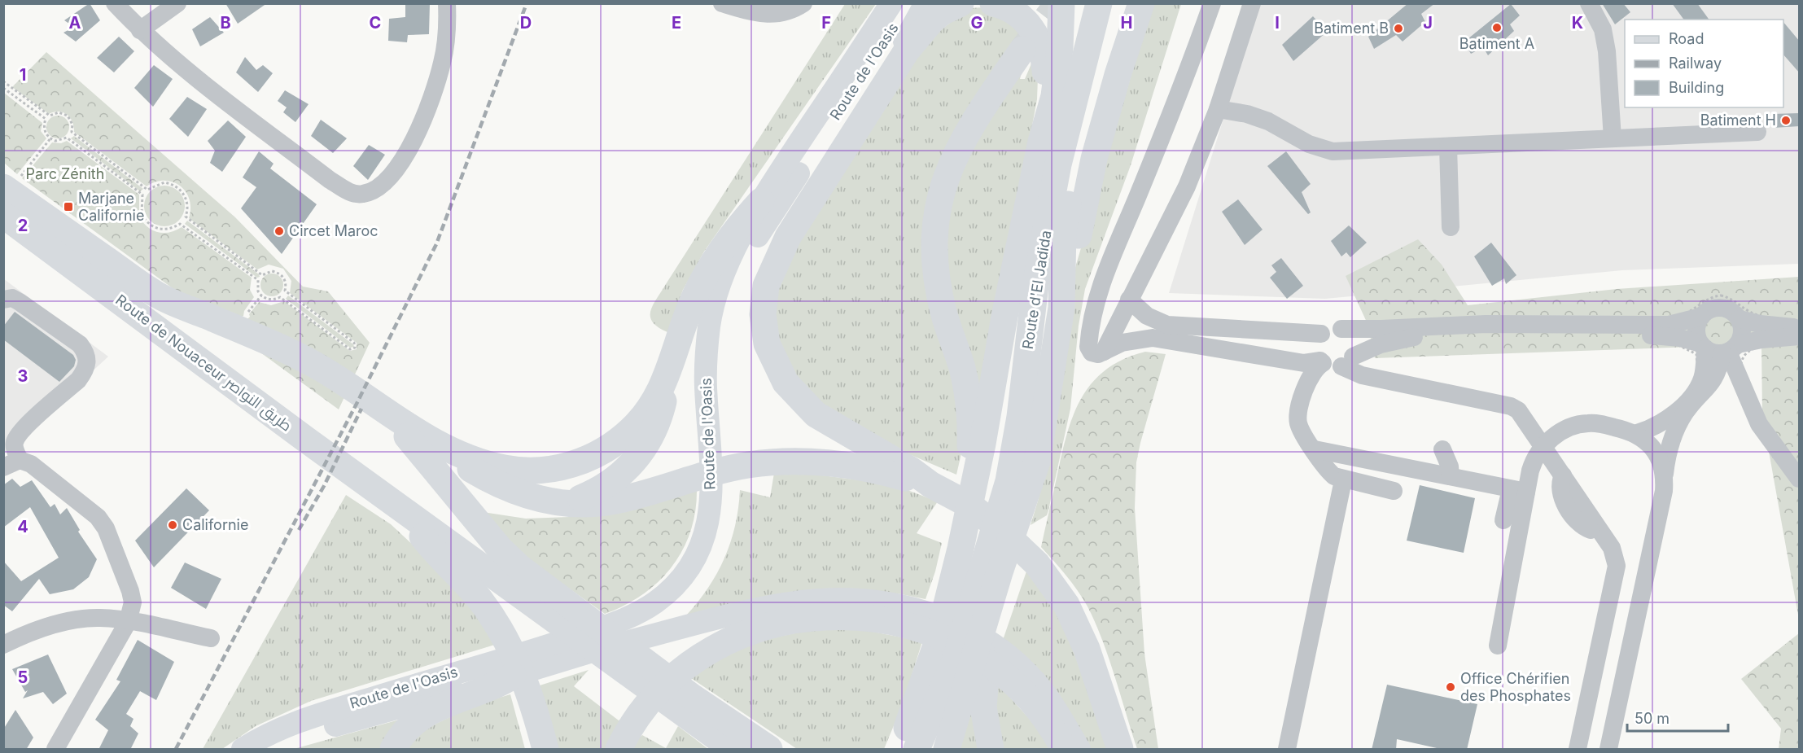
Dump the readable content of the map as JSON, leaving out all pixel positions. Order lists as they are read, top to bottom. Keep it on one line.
{"streets":{"highway":["Route d'El Jadida","Route de Nouaceur طريق النواصر"],"main road":["Route de l'Oasis"]},"parks":["Parc Zénith"],"places":{"other":["Batiment A","Batiment B","Batiment H","Circet Maroc","Californie","Office Chérifien des Phosphates"],"transit":["Marjane Californie"]},"legend":["Road","Railway","Building"],"scale_bar":"50 m","grid":{"columns":["A","B","C","D","E","F","G","H","I","J","K"],"rows":["1","2","3","4","5"]}}
